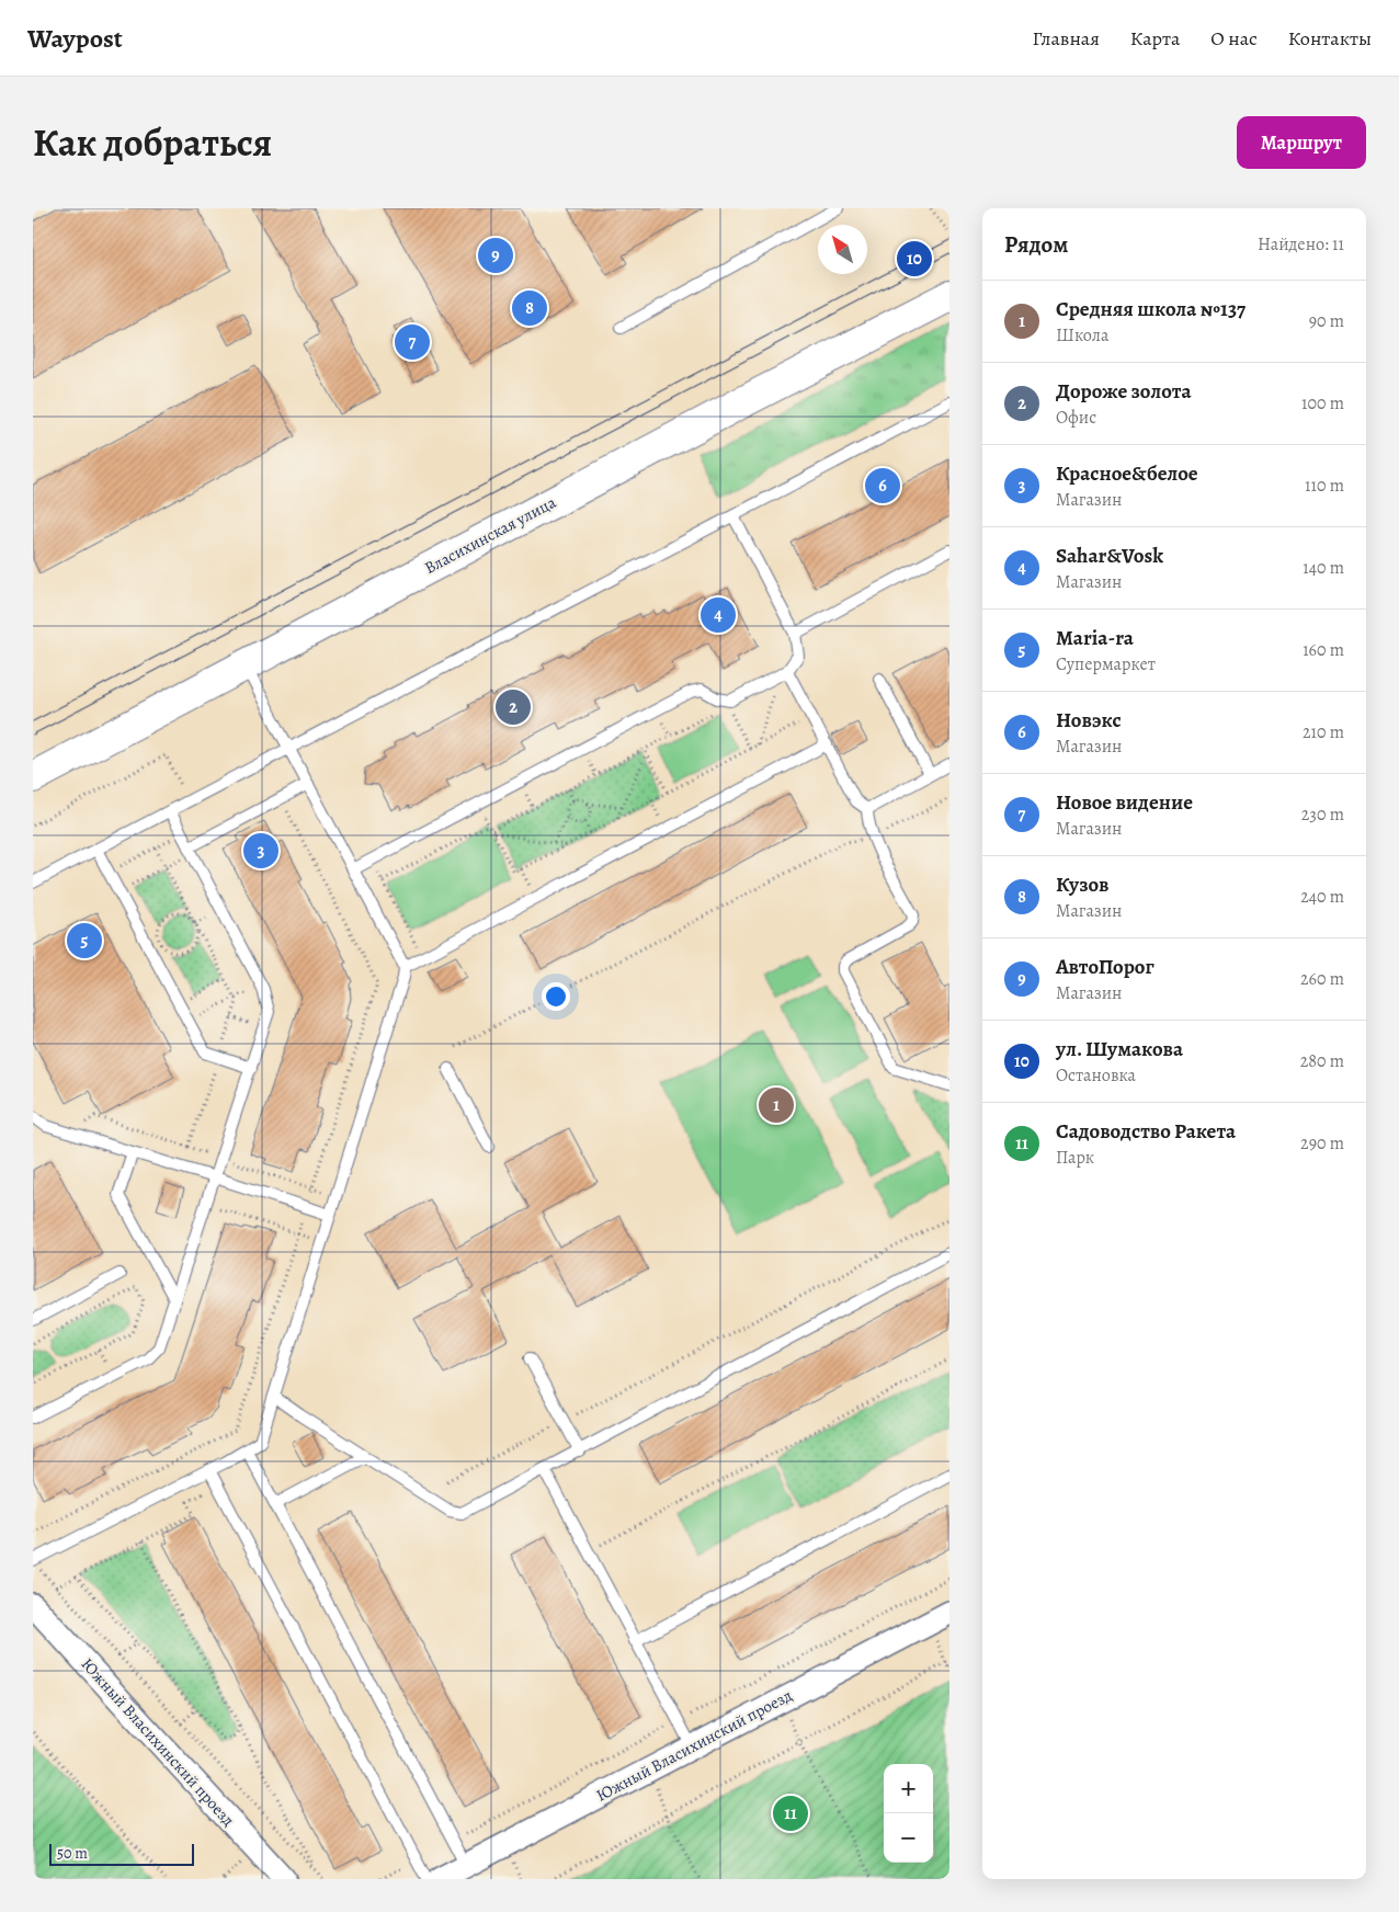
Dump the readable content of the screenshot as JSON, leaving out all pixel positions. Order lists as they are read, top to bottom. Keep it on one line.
{"streets":{"highway":["Власихинская улица"],"street":["Южный Власихинский проезд"]},"scale_bar":"50 m","north":"top left","page":{"header":"Waypost","nav":["Главная","Карта","О нас","Контакты"],"title":"Как добраться","buttons":"Маршрут","heading":["Рядом","Найдено: 11"],"pins":["9","10","8","7","6","4","2","3","5","1","11"],"list":[{"mark":"1","name":"Средняя школа №137","note":"Школа","value":"90 m"},{"mark":"2","name":"Дороже золота","note":"Офис","value":"100 m"},{"mark":"3","name":"Красное&белое","note":"Магазин","value":"110 m"},{"mark":"4","name":"Sahar&Vosk","note":"Магазин","value":"140 m"},{"mark":"5","name":"Maria-ra","note":"Супермаркет","value":"160 m"},{"mark":"6","name":"Новэкс","note":"Магазин","value":"210 m"},{"mark":"7","name":"Новое видение","note":"Магазин","value":"230 m"},{"mark":"8","name":"Кузов","note":"Магазин","value":"240 m"},{"mark":"9","name":"АвтоПорог","note":"Магазин","value":"260 m"},{"mark":"10","name":"ул. Шумакова","note":"Остановка","value":"280 m"},{"mark":"11","name":"Садоводство Ракета","note":"Парк","value":"290 m"}],"map_buttons":["+","−"],"scale":"50 m"}}
